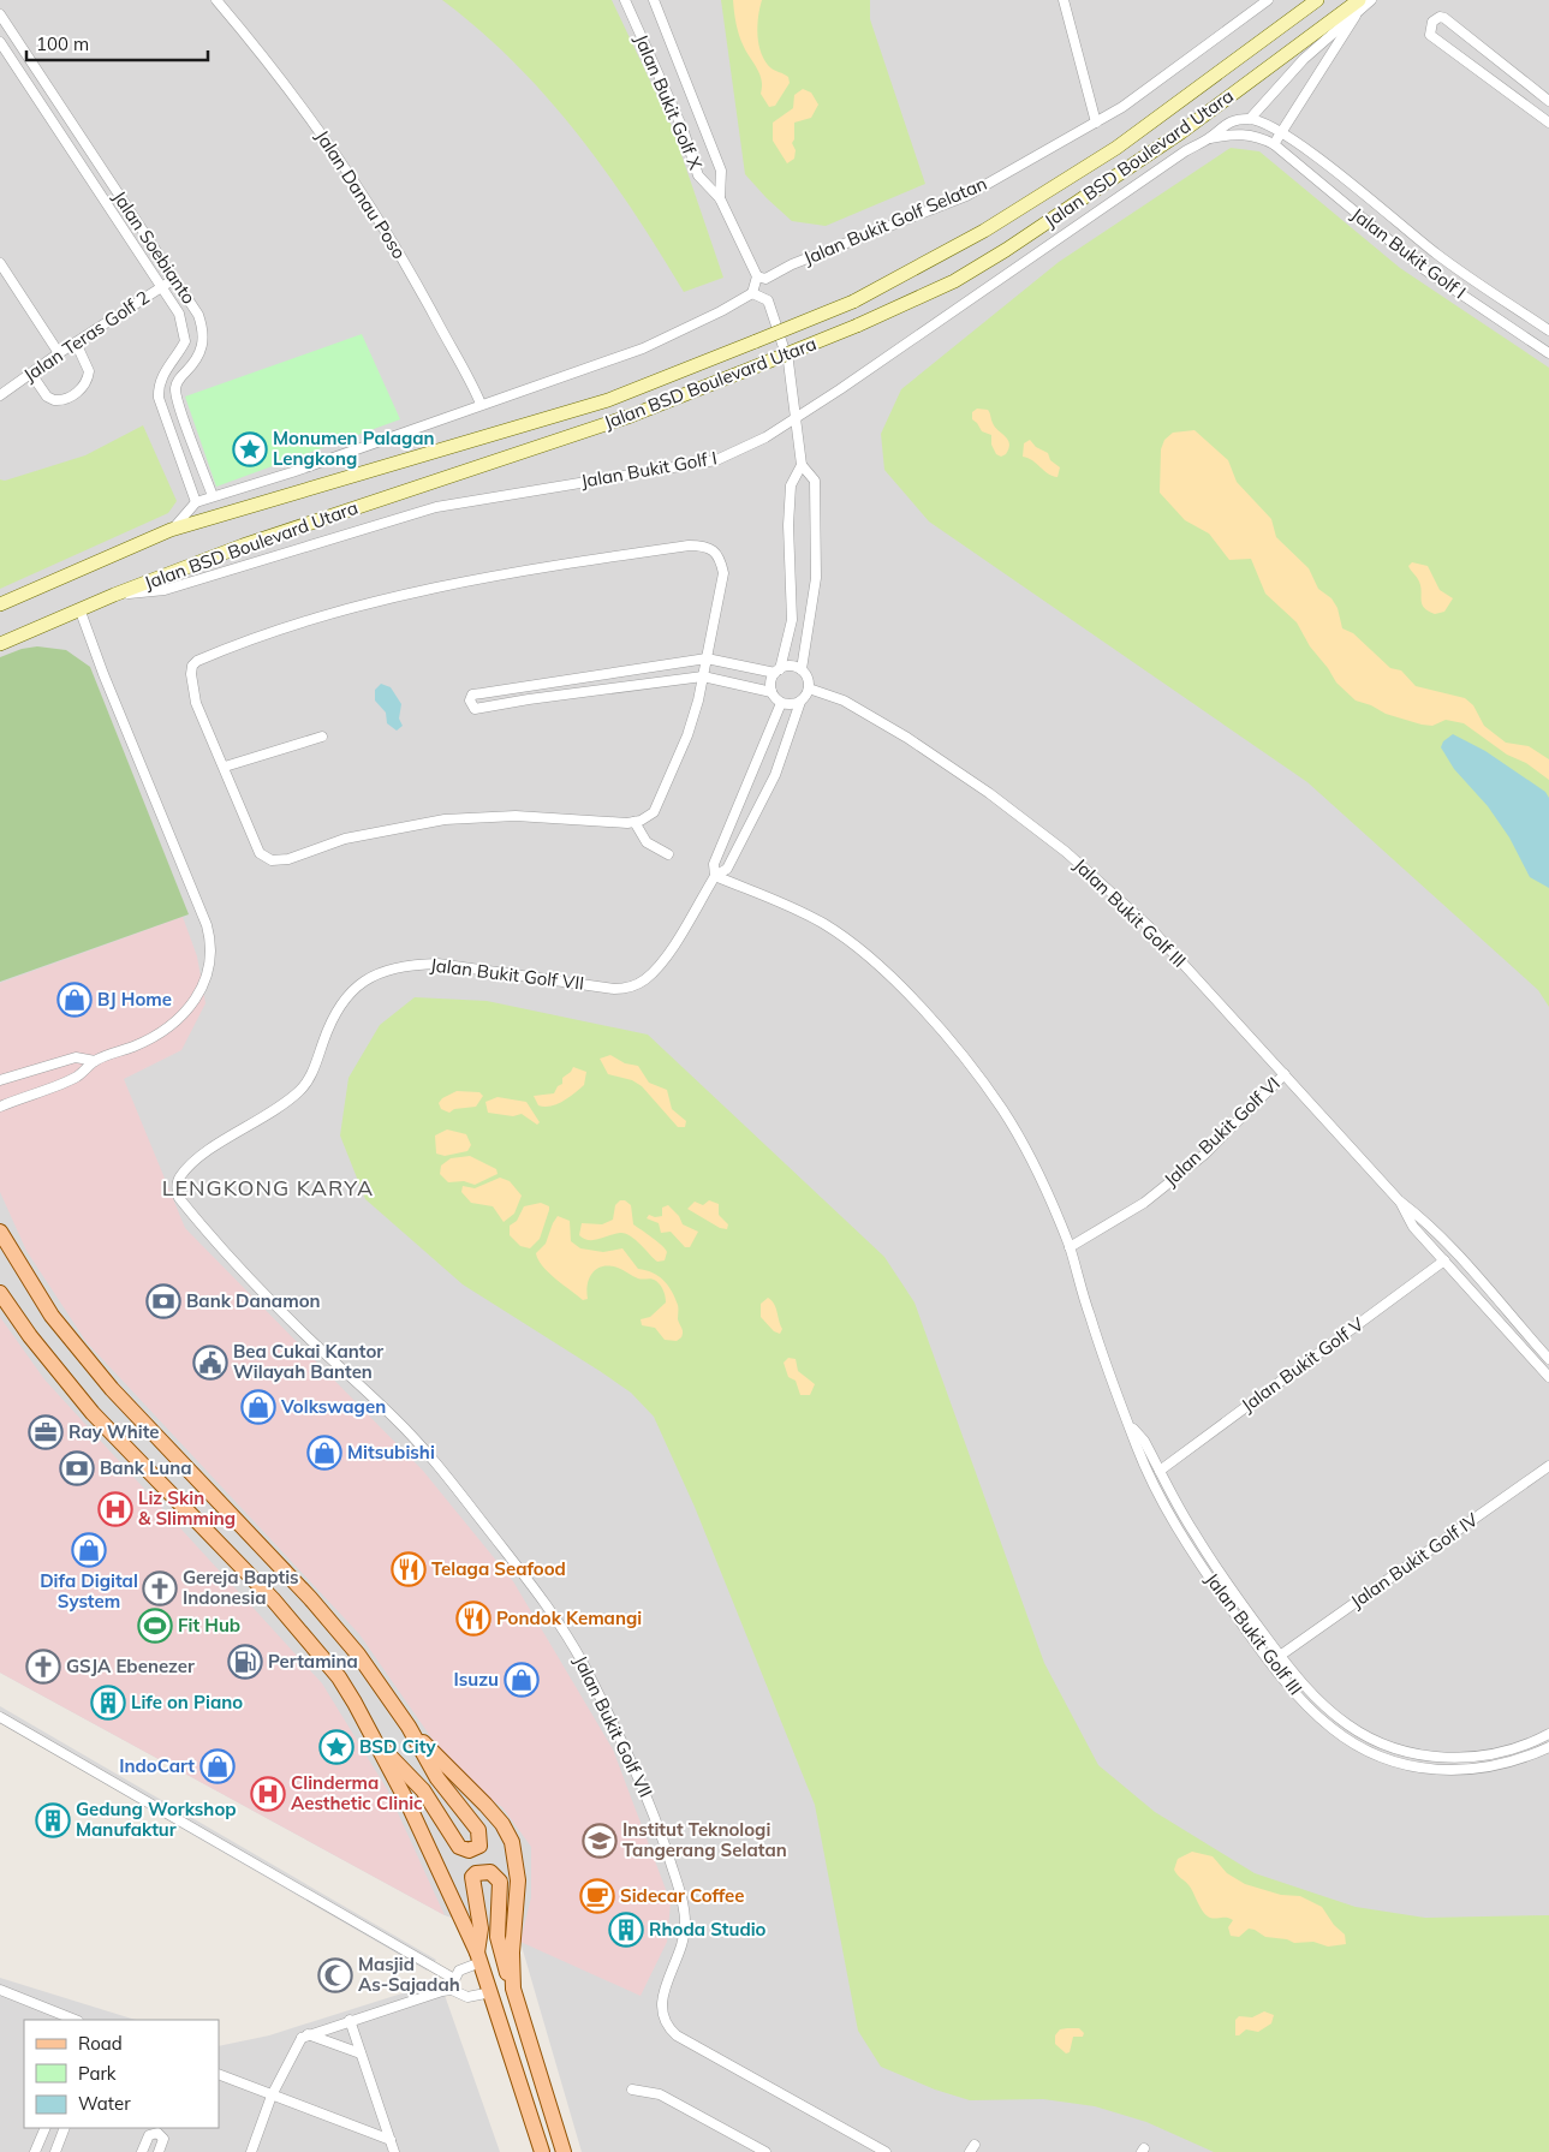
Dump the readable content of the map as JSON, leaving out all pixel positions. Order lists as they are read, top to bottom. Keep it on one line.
{"streets":{"main road":["Jalan BSD Boulevard Utara"],"street":["Jalan Bukit Golf X","Jalan Danau Poso","Jalan Bukit Golf Selatan","Jalan Soebianto","Jalan Bukit Golf I","Jalan Teras Golf 2","Jalan Bukit Golf III","Jalan Bukit Golf VII","Jalan Bukit Golf VI","Jalan Bukit Golf V","Jalan Bukit Golf IV"]},"crossings":[["Jalan Bukit Golf X","Jalan Bukit Golf Selatan"],["Jalan BSD Boulevard Utara","Jalan Bukit Golf I"],["Jalan Soebianto","Jalan Teras Golf 2"],["Jalan Bukit Golf III","Jalan Bukit Golf VII"],["Jalan Bukit Golf III","Jalan Bukit Golf VI"],["Jalan Bukit Golf III","Jalan Bukit Golf V"],["Jalan Bukit Golf III","Jalan Bukit Golf IV"]],"districts":["LENGKONG KARYA"],"places":{"place":["Monumen Palagan Lengkong","BSD City"],"shop":["BJ Home","Volkswagen","Mitsubishi","Difa Digital System","Isuzu","IndoCart"],"bank":["Bank Danamon","Bank Luna"],"public building":["Bea Cukai Kantor Wilayah Banten"],"office":["Ray White"],"hospital":["Liz Skin & Slimming","Clinderma Aesthetic Clinic"],"restaurant":["Telaga Seafood","Pondok Kemangi"],"church":["Gereja Baptis Indonesia","GSJA Ebenezer"],"sports":["Fit Hub"],"fuel station":["Pertamina"],"building":["Life on Piano","Gedung Workshop Manufaktur","Rhoda Studio"],"school or university":["Institut Teknologi Tangerang Selatan"],"cafe":["Sidecar Coffee"],"mosque":["Masjid As-Sajadah"]},"legend":["Road","Park","Water"],"scale_bar":"100 m"}
